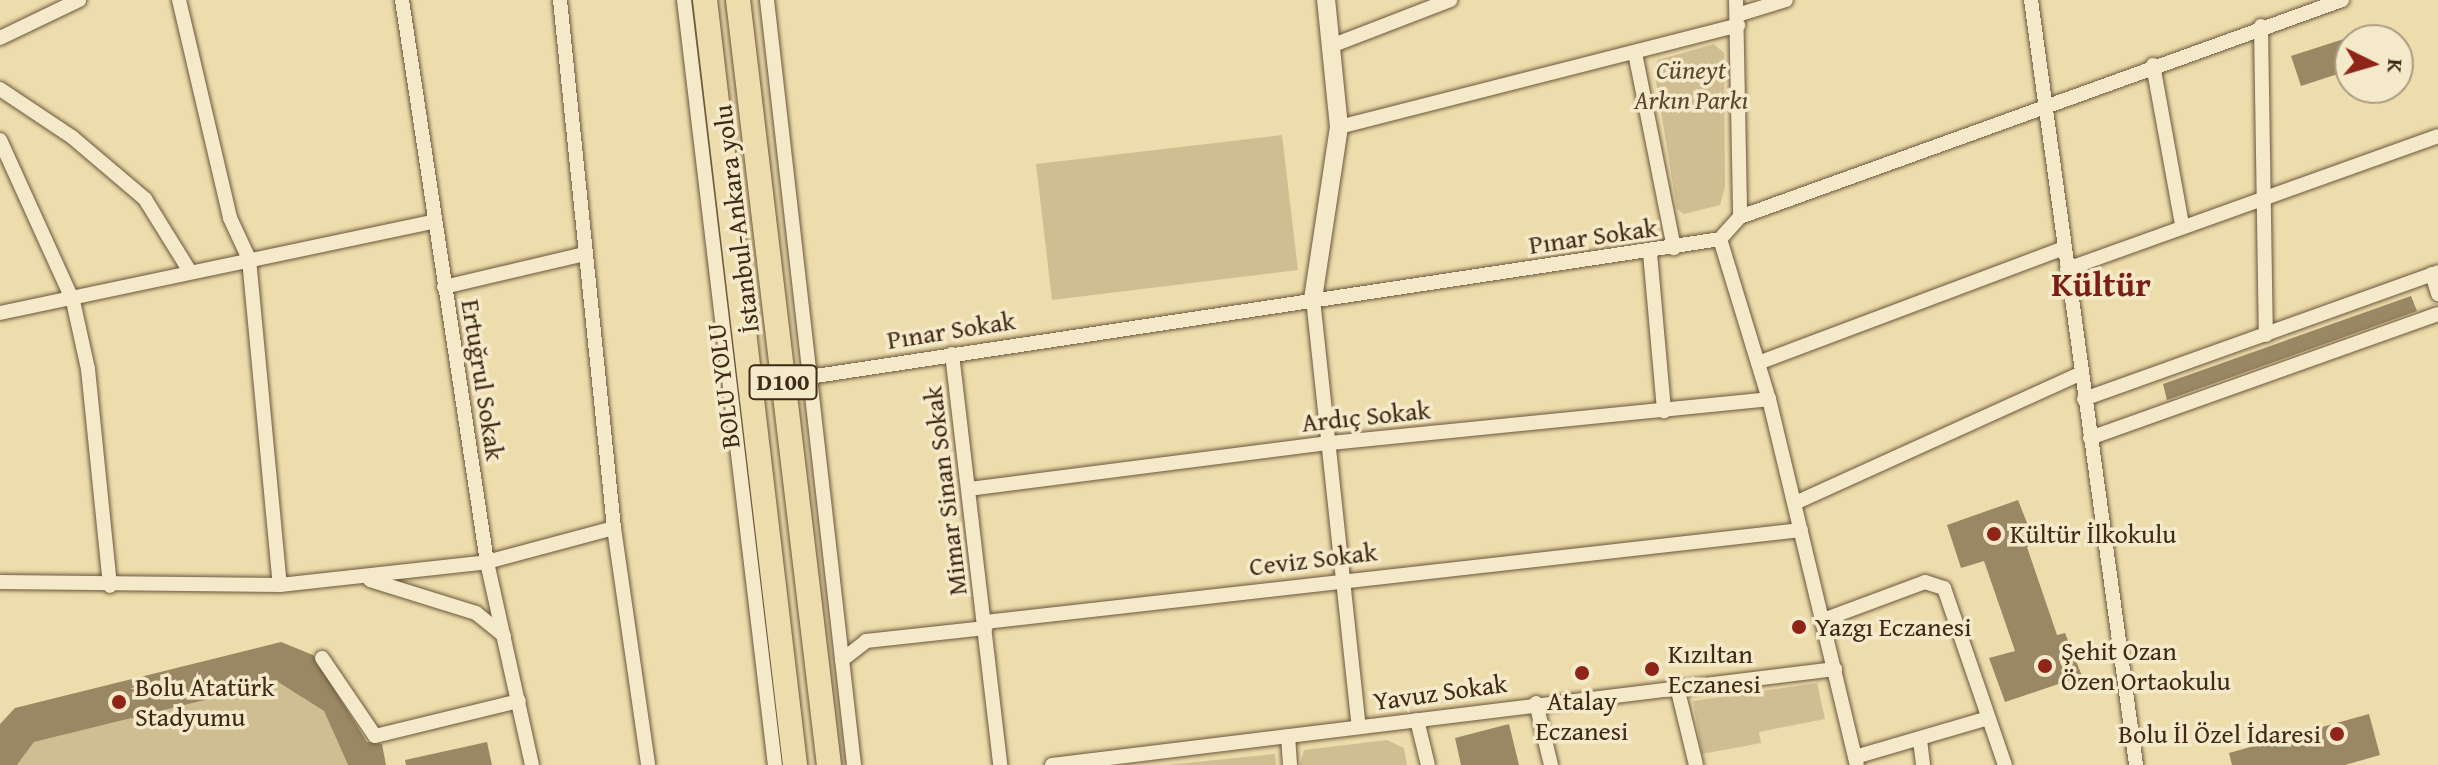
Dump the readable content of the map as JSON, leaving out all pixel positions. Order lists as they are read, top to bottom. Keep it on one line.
{"streets":{"highway":["İstanbul-Ankara yolu","D100","BOLU YOLU"],"street":["Pınar Sokak","Ertuğrul Sokak","Ardıç Sokak","Mimar Sinan Sokak","Ceviz Sokak","Yavuz Sokak"]},"crossings":[["Pınar Sokak","Mimar Sinan Sokak"],["Ardıç Sokak","Mimar Sinan Sokak"],["Mimar Sinan Sokak","Ceviz Sokak"]],"districts":["Kültür"],"parks":["Cüneyt Arkın Parkı"],"places":["Kültür İlkokulu","Yazgı Eczanesi","Şehit Ozan Özen Ortaokulu","Kızıltan Eczanesi","Atalay Eczanesi","Bolu Atatürk Stadyumu","Bolu İl Özel İdaresi"],"north":"right"}
